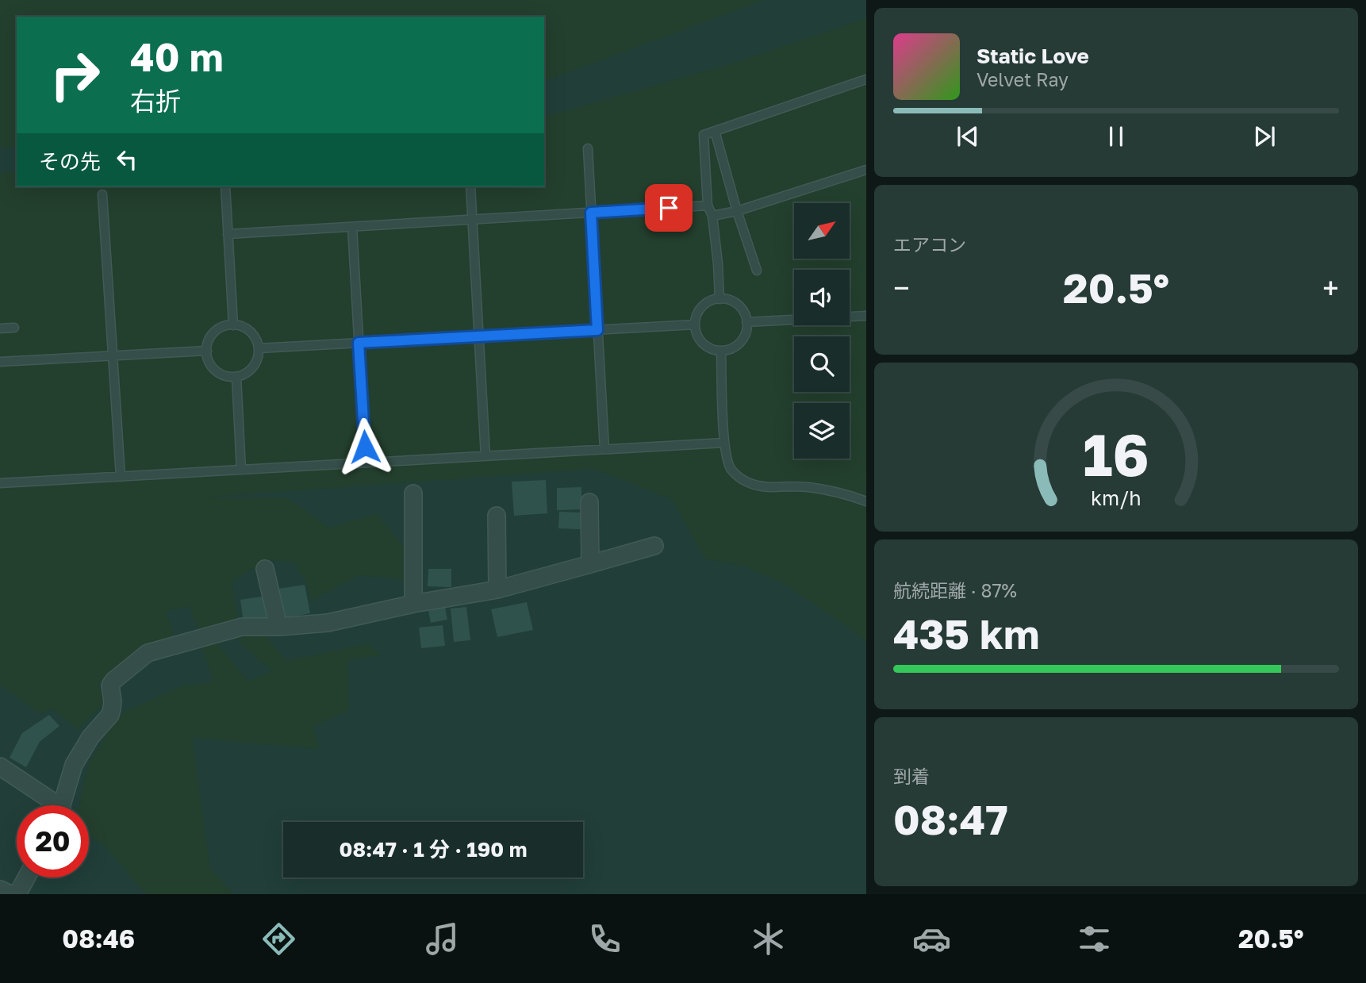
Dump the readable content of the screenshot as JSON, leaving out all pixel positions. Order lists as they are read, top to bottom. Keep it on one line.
{"north":"top right","page":{"turn":["40 m","右折"],"song":["Static Love","Velvet Ray"],"then":"その先","tile":["エアコン",["航続距離 · 87%","435 km"],["到着","08:47"]],"heat":["−","20.5°","+"],"limit":"20","trip":"08:47 · 1 分 · 190 m","tabs":["08:46","20.5°"],"gauge":["16","km/h"]}}
